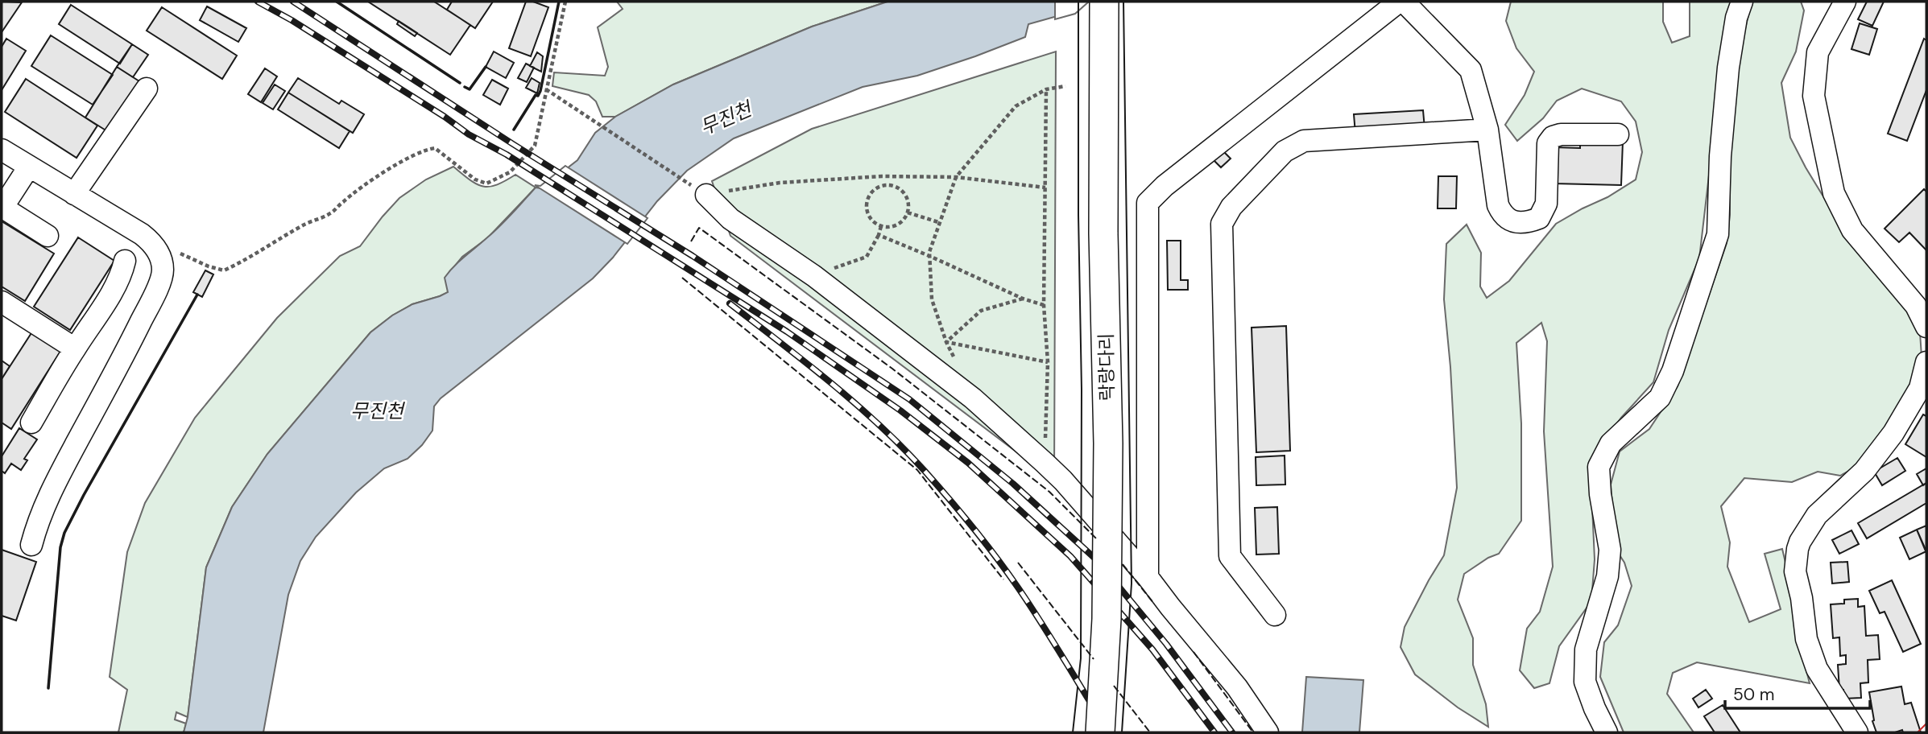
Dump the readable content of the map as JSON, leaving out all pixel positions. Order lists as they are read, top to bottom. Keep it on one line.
{"streets":{"main road":["락랑다리"]},"water":["무진천"],"scale_bar":"50 m"}
